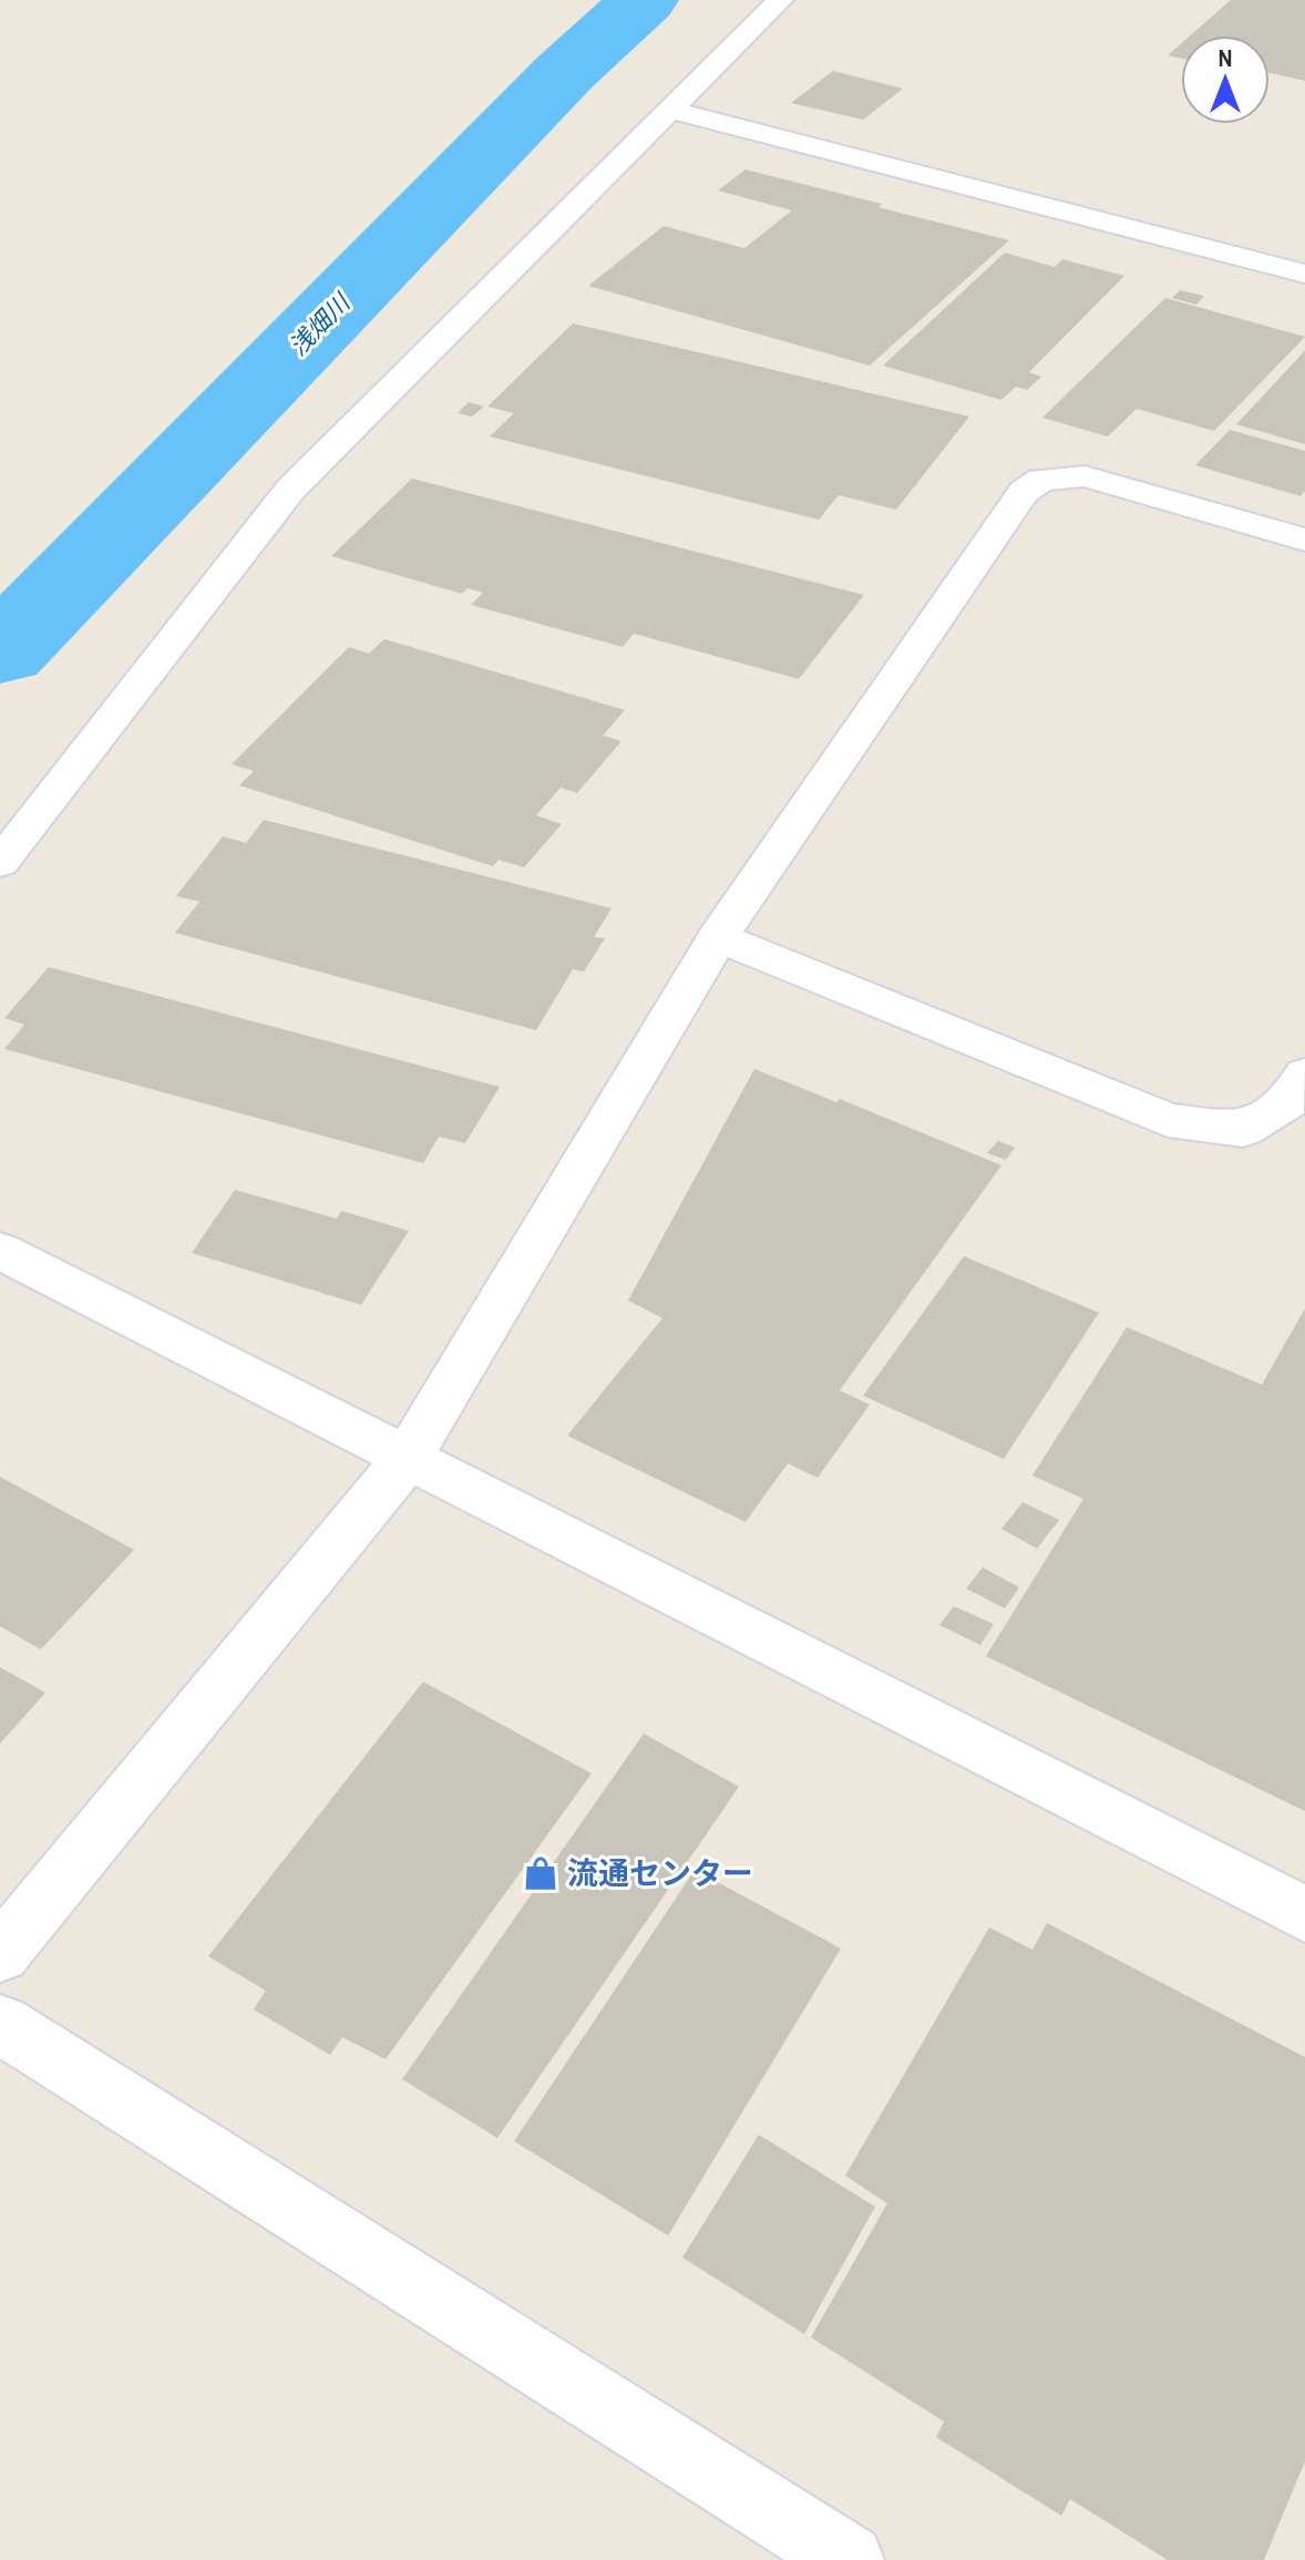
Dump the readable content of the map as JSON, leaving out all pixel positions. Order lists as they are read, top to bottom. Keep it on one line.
{"water":["浅畑川"],"places":{"shop":["流通センター"]},"north":"top"}
